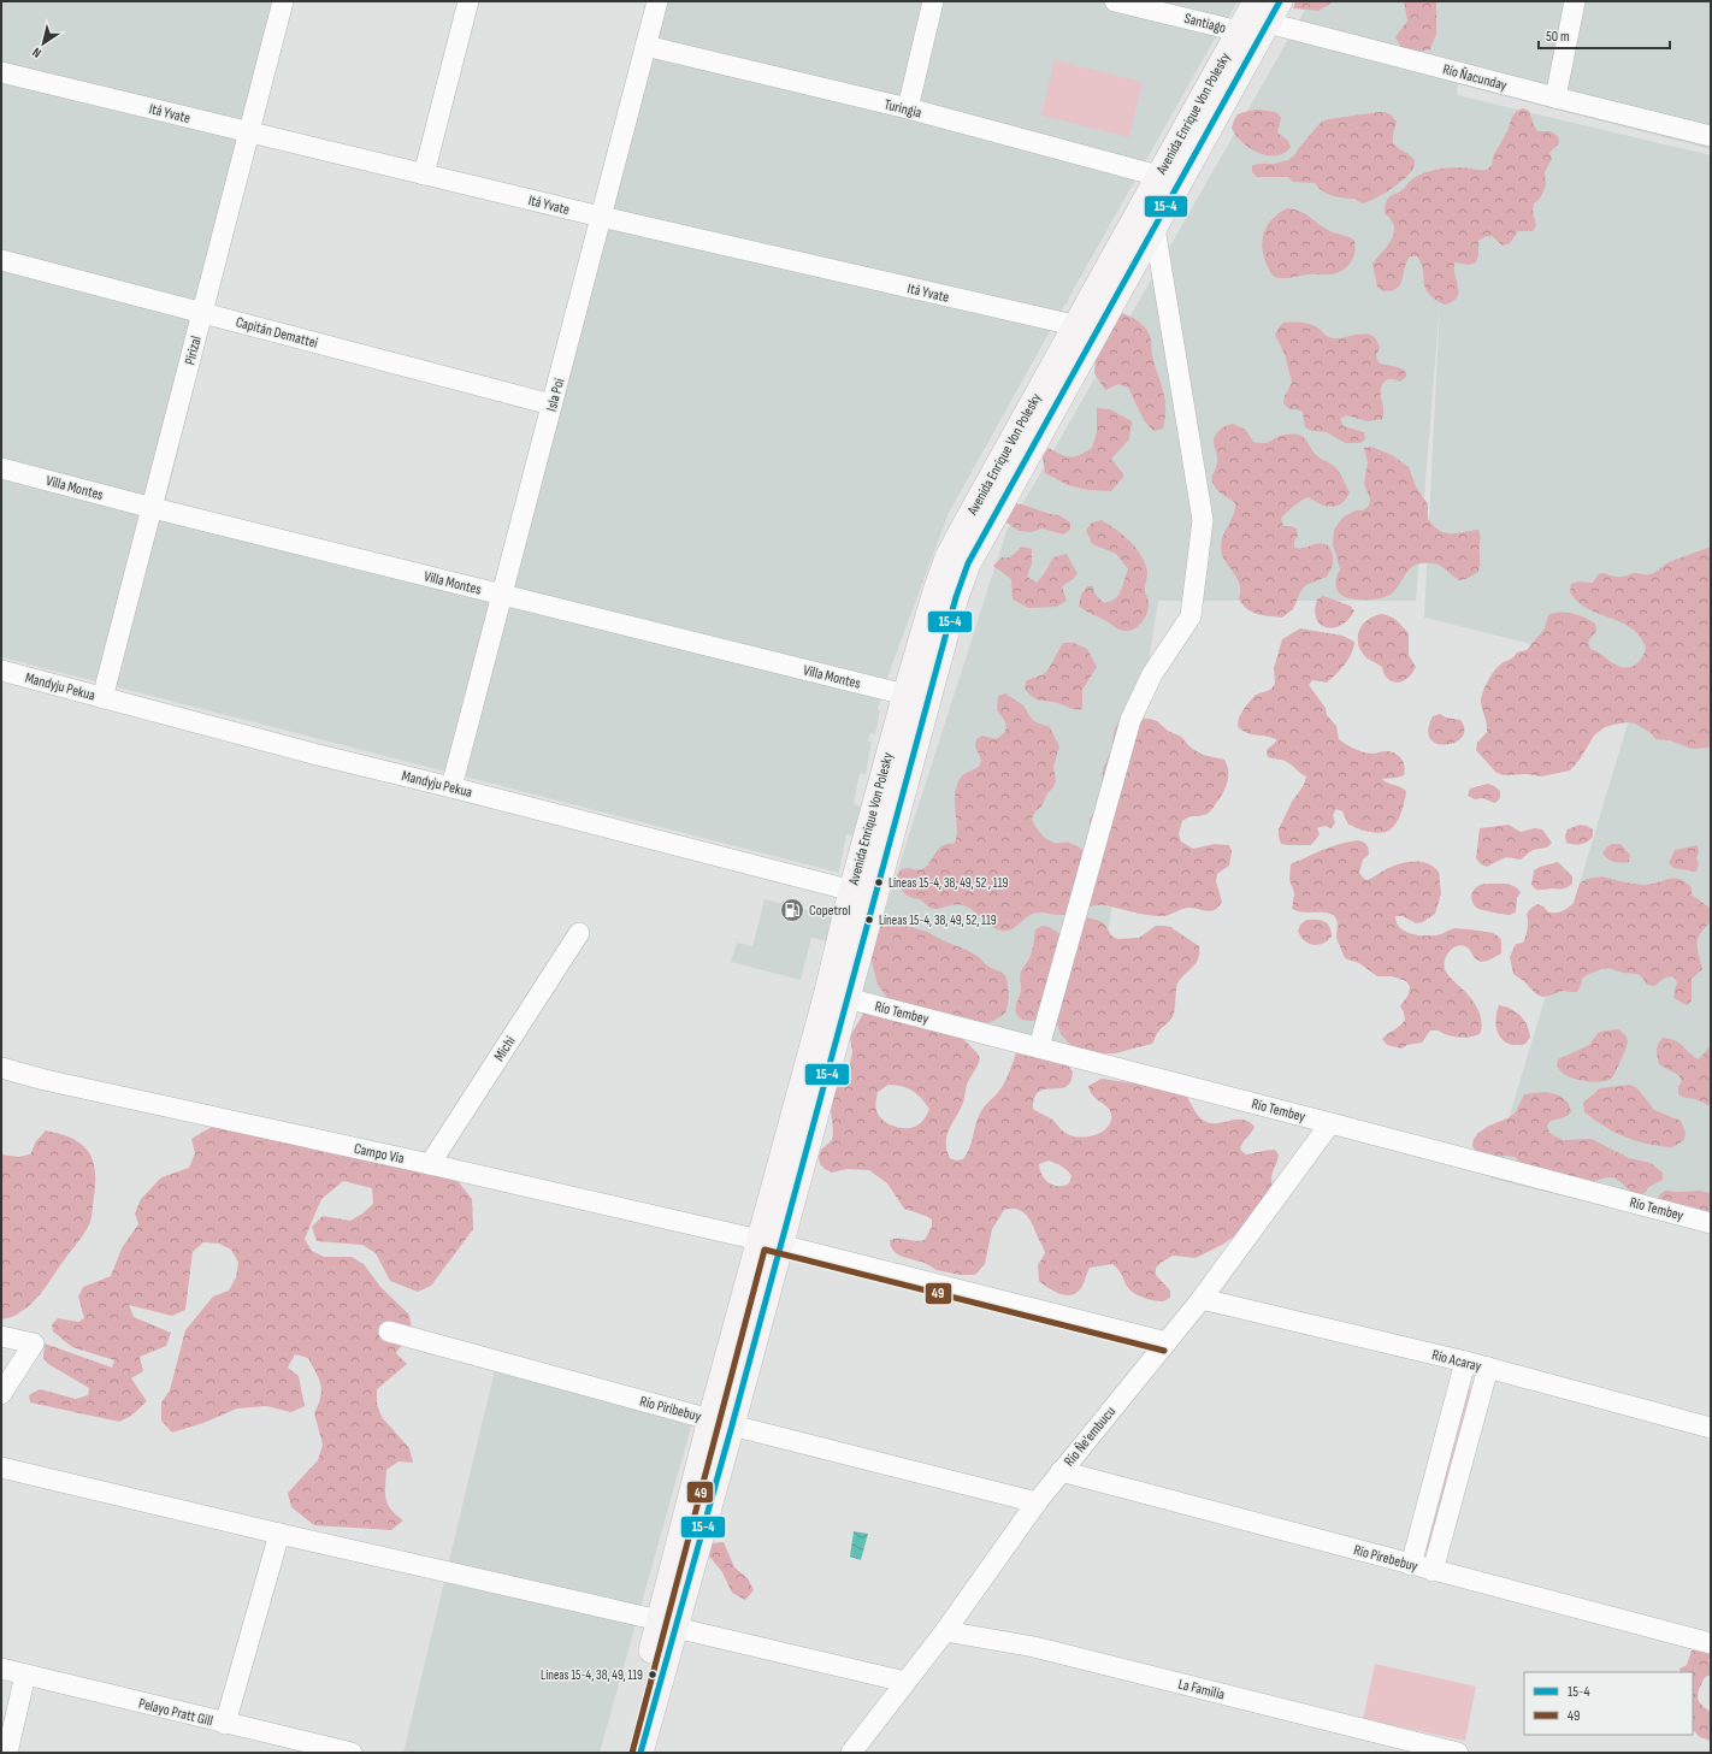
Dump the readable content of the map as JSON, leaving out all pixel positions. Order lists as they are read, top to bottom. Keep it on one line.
{"streets":{"main road":["Avenida Enrique Von Polesky"],"street":["Santiago","Río Ñacunday","Turingia","Itá Yvate","Capitán Demattei","Pirizal","Isla Poi","Villa Montes","Mandyju Pekua","Río Tembey","Michi","Campo Via","Rio Acaray","Río Piribebuy","Río Ñe'embucu","Rio Pirebebuy","La Familia","Pelayo Pratt Gill"]},"crossings":[["Santiago","Avenida Enrique Von Polesky"],["Río Ñacunday","Avenida Enrique Von Polesky"],["Turingia","Avenida Enrique Von Polesky"],["Turingia","Isla Poi"],["Itá Yvate","Avenida Enrique Von Polesky"],["Itá Yvate","Pirizal"],["Itá Yvate","Isla Poi"],["Avenida Enrique Von Polesky","Villa Montes"],["Avenida Enrique Von Polesky","Mandyju Pekua"],["Avenida Enrique Von Polesky","Río Tembey"],["Avenida Enrique Von Polesky","Campo Via"],["Avenida Enrique Von Polesky","Río Piribebuy"],["Capitán Demattei","Pirizal"],["Capitán Demattei","Isla Poi"],["Pirizal","Villa Montes"],["Pirizal","Mandyju Pekua"],["Isla Poi","Villa Montes"],["Isla Poi","Mandyju Pekua"],["Río Tembey","Río Ñe'embucu"],["Michi","Campo Via"],["Campo Via","Río Ñe'embucu"],["Rio Acaray","Río Ñe'embucu"],["Río Piribebuy","Río Ñe'embucu"],["Río Ñe'embucu","Rio Pirebebuy"],["Río Ñe'embucu","La Familia"]],"places":{"other":["Líneas 15-4, 38, 49, 52 , 119","Líneas 15-4, 38, 49, 52, 119","Líneas 15-4, 38, 49, 119"],"fuel station":["Copetrol"]},"lines":["transit line 15-4","transit line 49"],"legend":["15-4","49"],"scale_bar":"50 m","north":"bottom left"}
